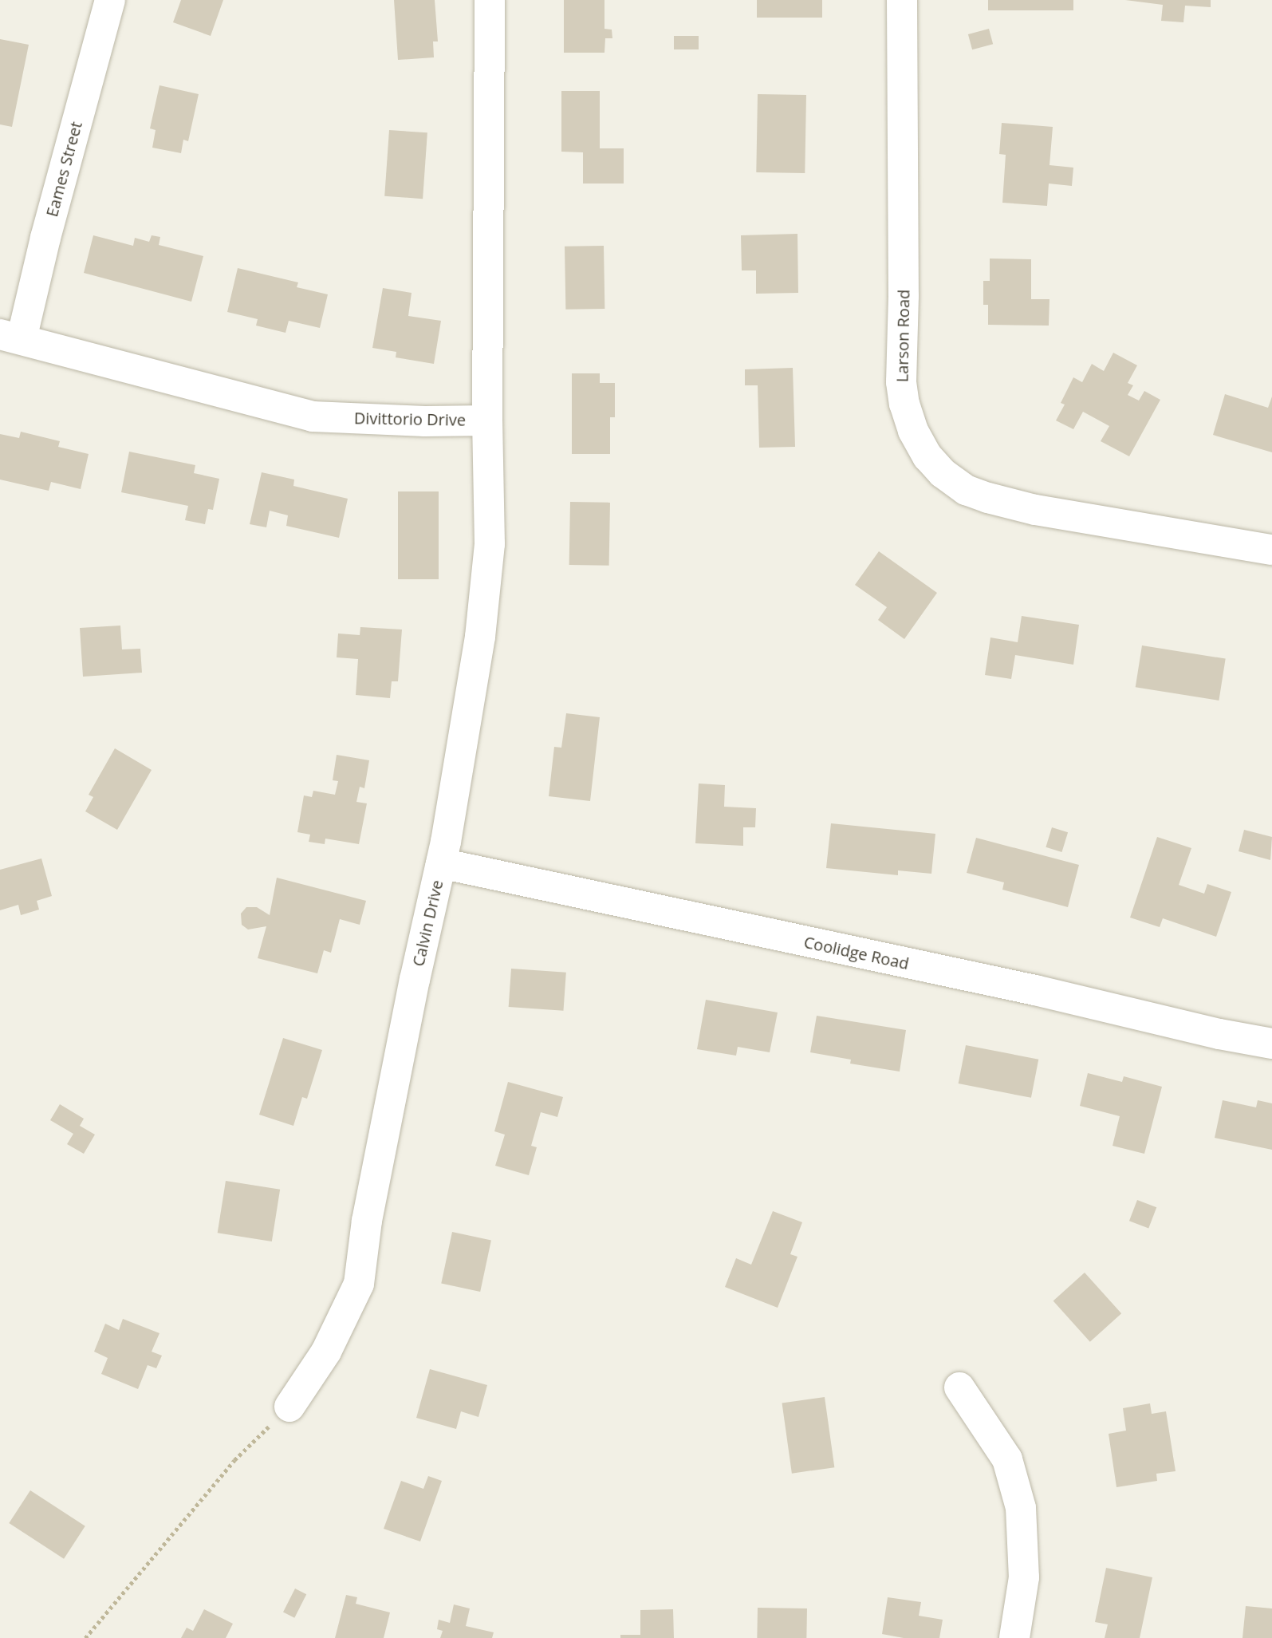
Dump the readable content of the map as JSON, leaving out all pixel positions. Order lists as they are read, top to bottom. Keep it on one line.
{"streets":{"street":["Eames Street","Larson Road","Divittorio Drive","Calvin Drive","Coolidge Road"]},"crossings":[["Eames Street","Divittorio Drive"],["Divittorio Drive","Calvin Drive"],["Calvin Drive","Coolidge Road"]]}
